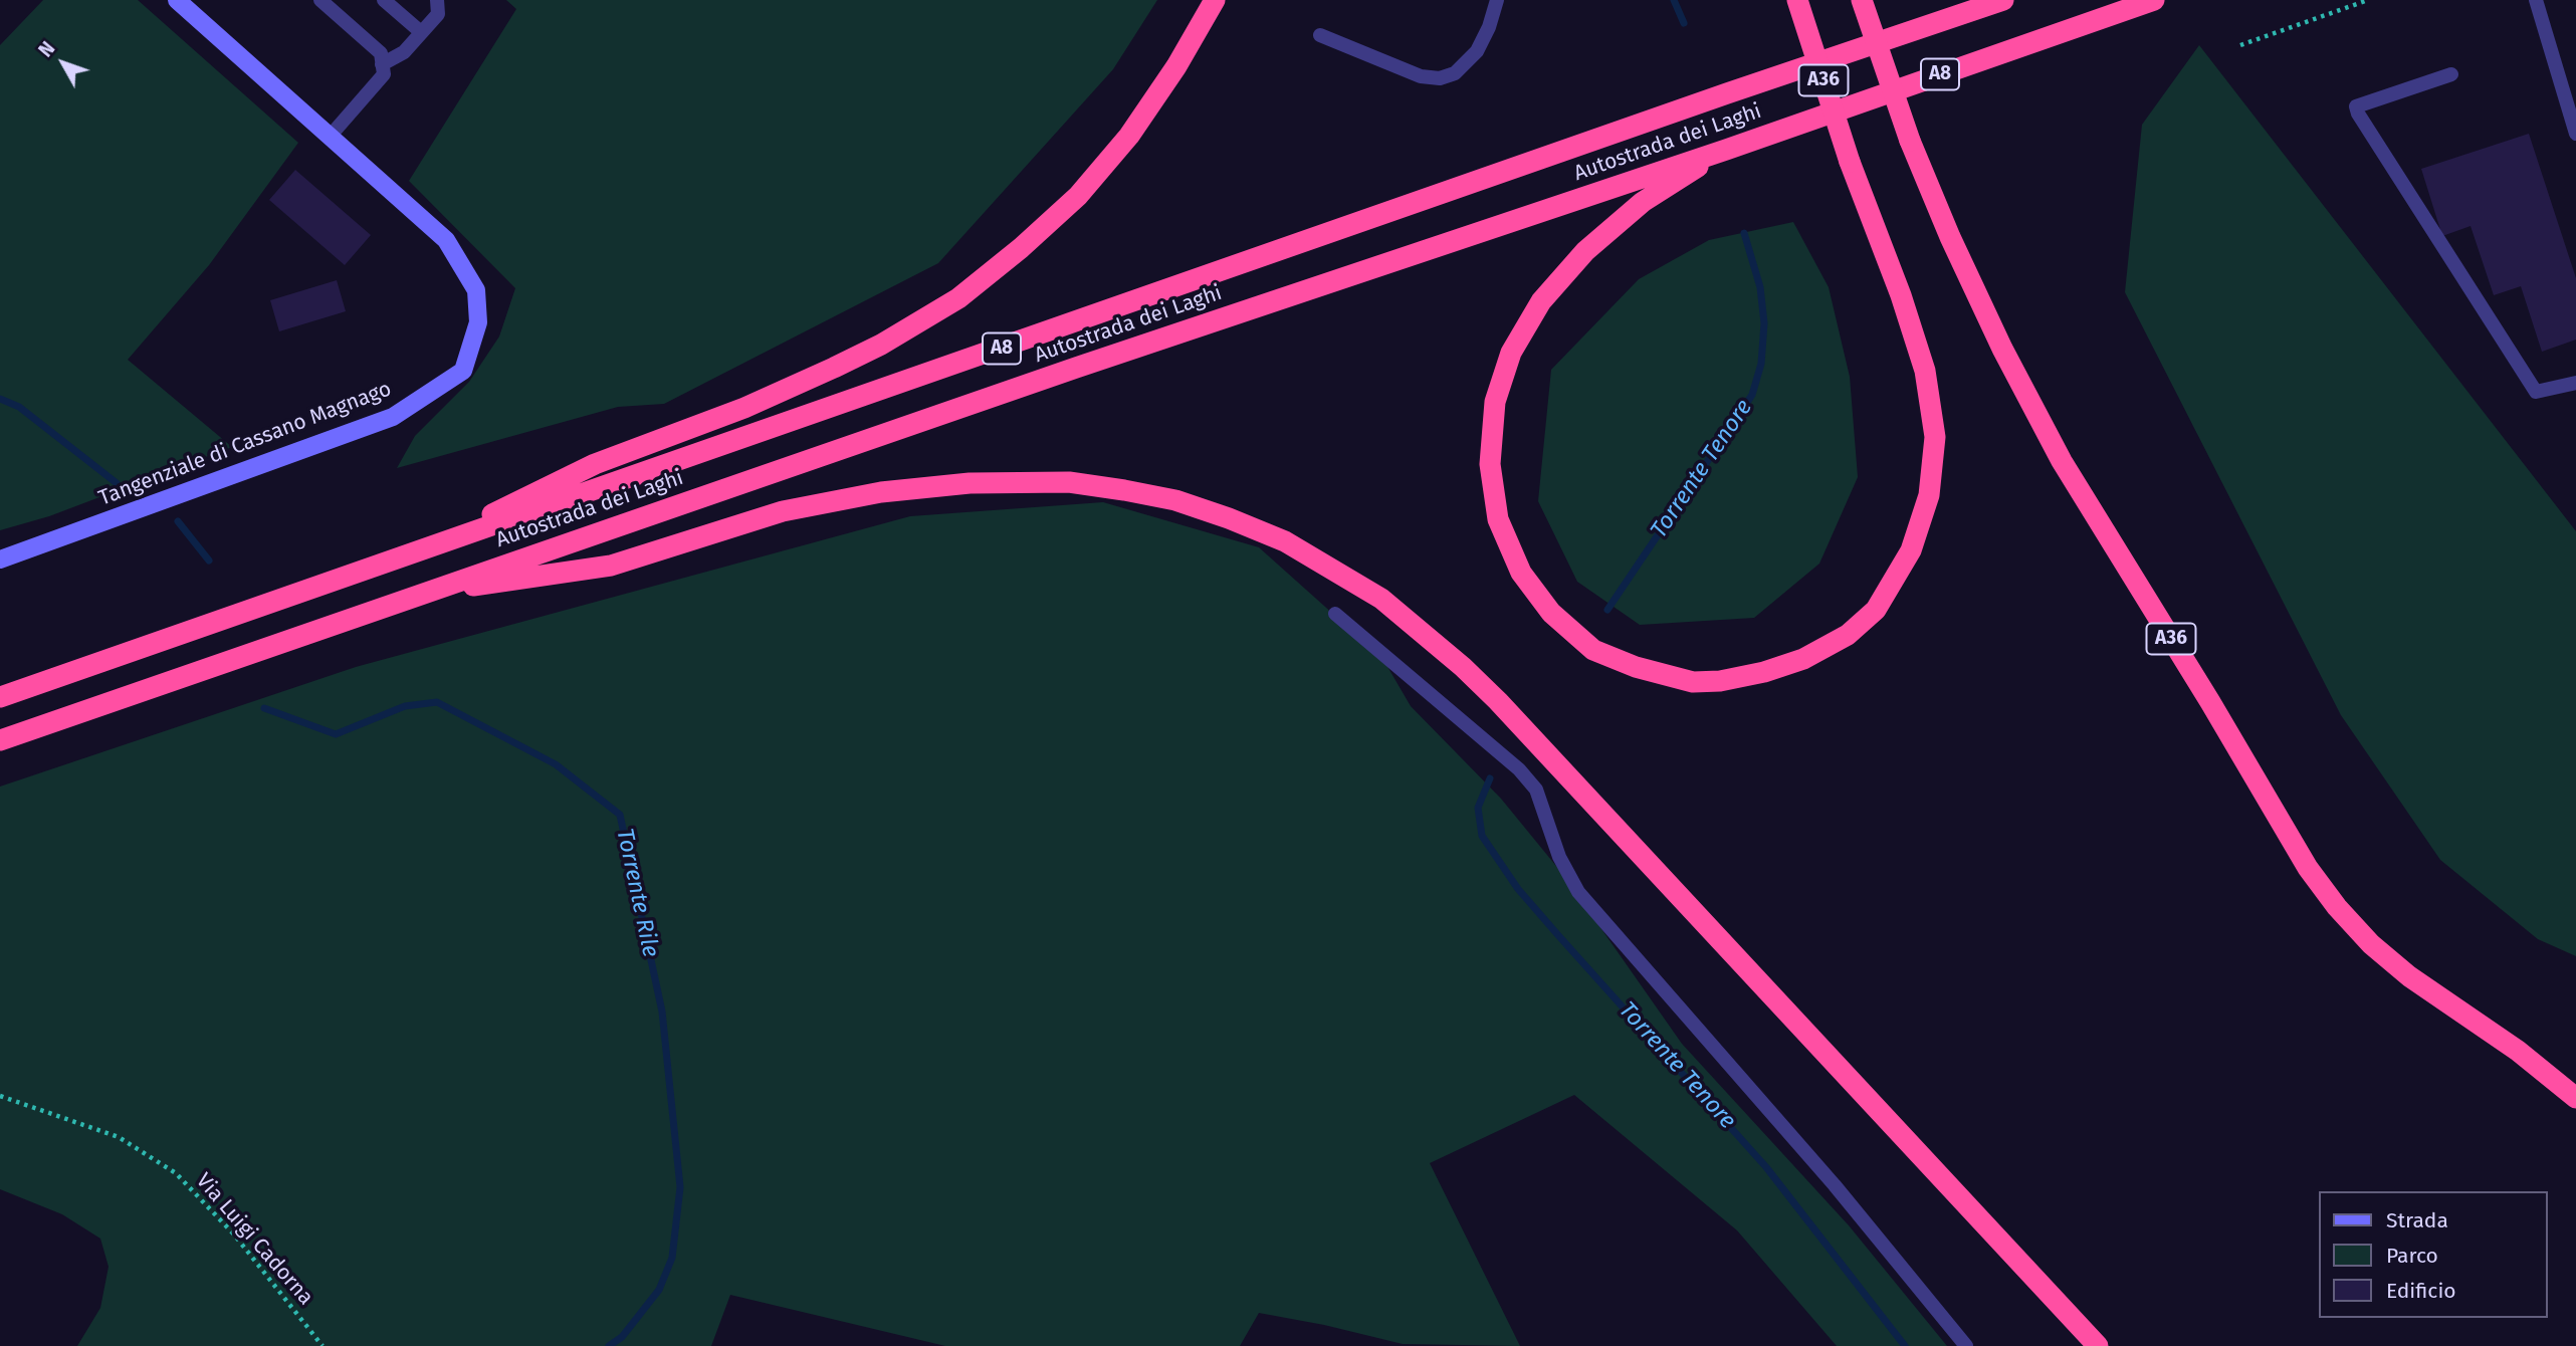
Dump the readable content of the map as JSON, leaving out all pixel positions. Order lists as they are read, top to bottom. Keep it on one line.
{"streets":{"highway":["A8","A36","Autostrada dei Laghi"],"street":["Tangenziale di Cassano Magnago"],"path":["Via Luigi Cadorna"]},"crossings":[["A36","Autostrada dei Laghi"]],"water":["Torrente Tenore","Torrente Rile"],"legend":["Strada","Parco","Edificio"],"north":"top left"}
